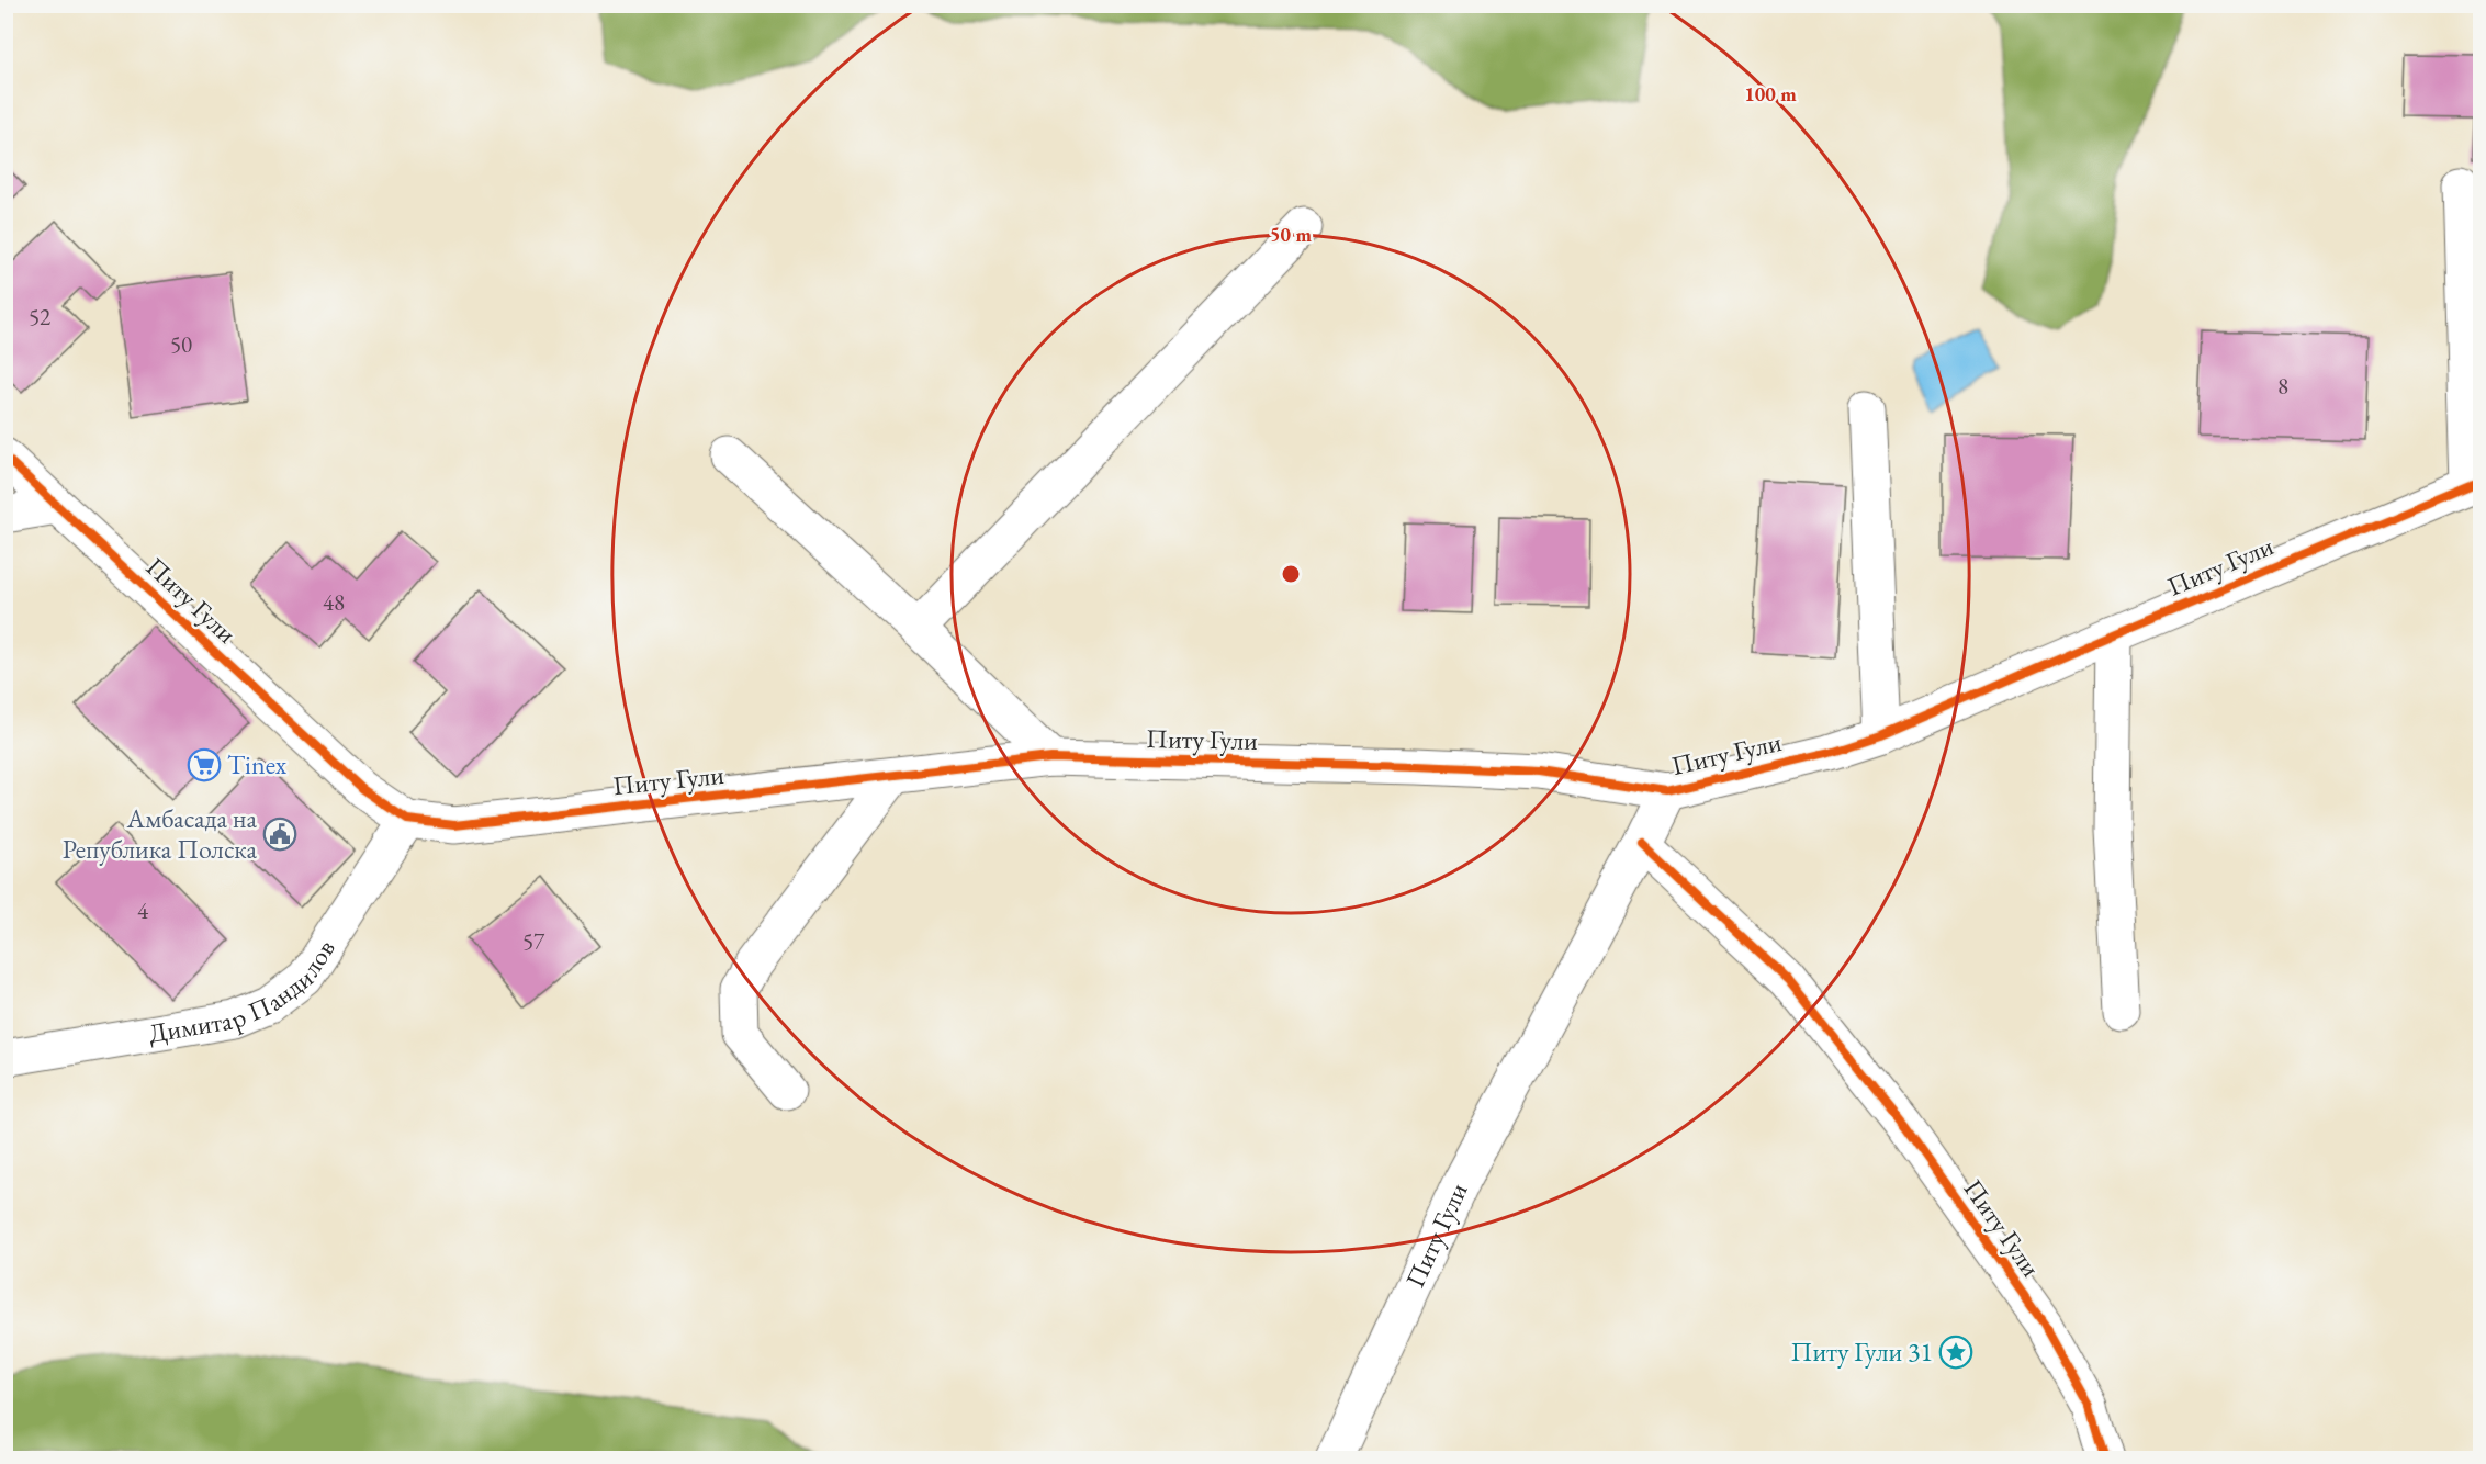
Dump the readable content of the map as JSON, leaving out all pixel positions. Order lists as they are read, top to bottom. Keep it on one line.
{"streets":{"street":["Питу Гули","Димитар Пандилов"]},"crossings":[["Питу Гули","Димитар Пандилов"]],"places":{"supermarket":["Tinex"],"public building":["Амбасада на Република Полска"],"place":["Питу Гули 31"]},"house_numbers":["52","50","8","48","4","57"],"rings":["100 m","50 m"]}
